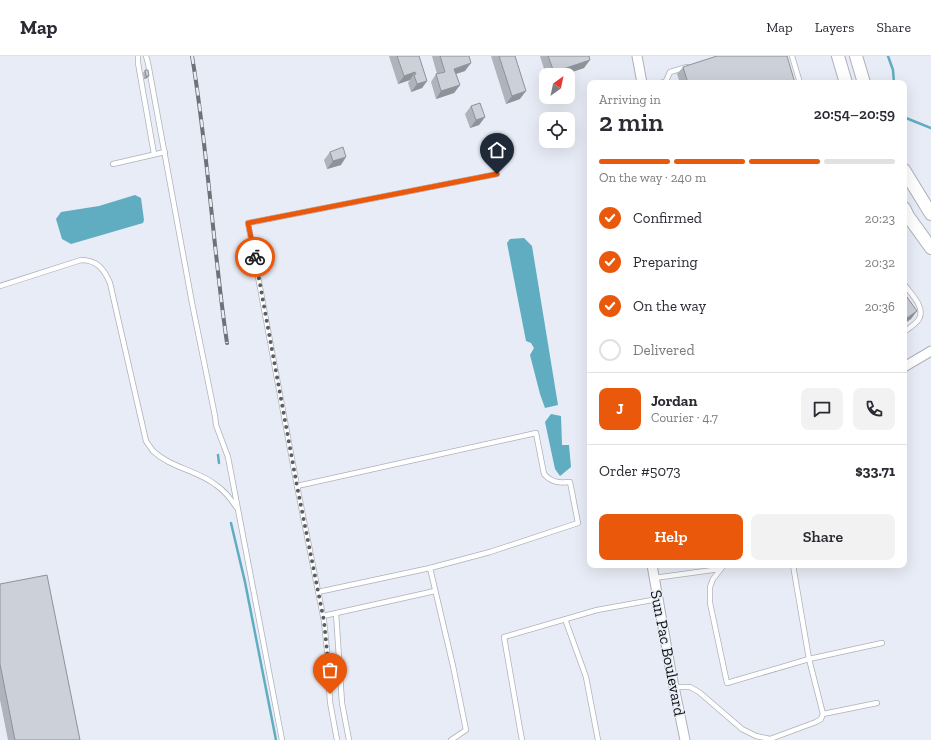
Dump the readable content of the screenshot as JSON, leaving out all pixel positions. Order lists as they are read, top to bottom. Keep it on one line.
{"streets":{"street":["Sun Pac Boulevard"]},"north":"top right","page":{"header":"Map","nav":["Map","Layers","Share"],"heading":["2 min","Arriving in","20:54–20:59"],"panel":["Jordan","Courier · 4.7","Order #5073","$33.71"],"bar":"On the way · 240 m","list":[["Confirmed","20:23"],["Preparing","20:32"],["On the way","20:36"],"Delivered"],"round":"J","buttons":["Help","Share"]}}
